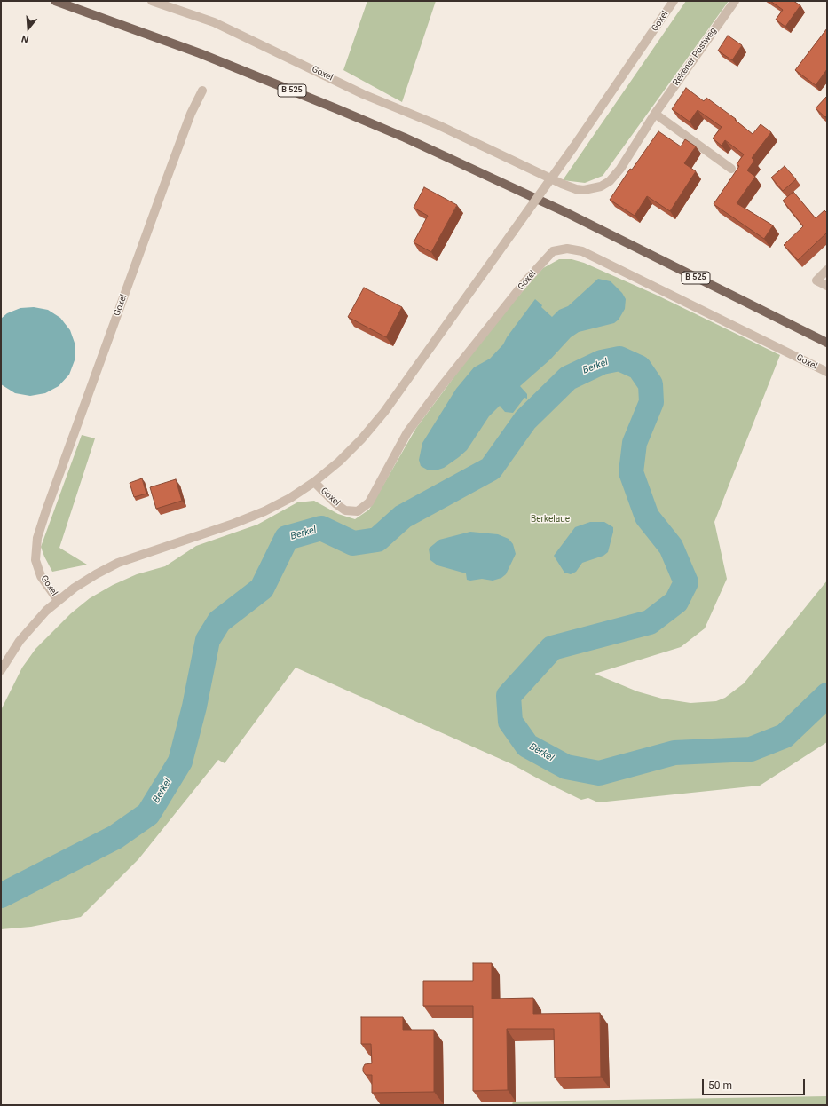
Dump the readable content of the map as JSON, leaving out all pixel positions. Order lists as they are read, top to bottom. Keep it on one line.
{"streets":{"main road":["B 525"],"street":["Goxel","Rekener Postweg"]},"crossings":[["Goxel","Rekener Postweg"]],"water":["Berkel"],"parks":["Berkelaue"],"scale_bar":"50 m","north":"bottom"}
